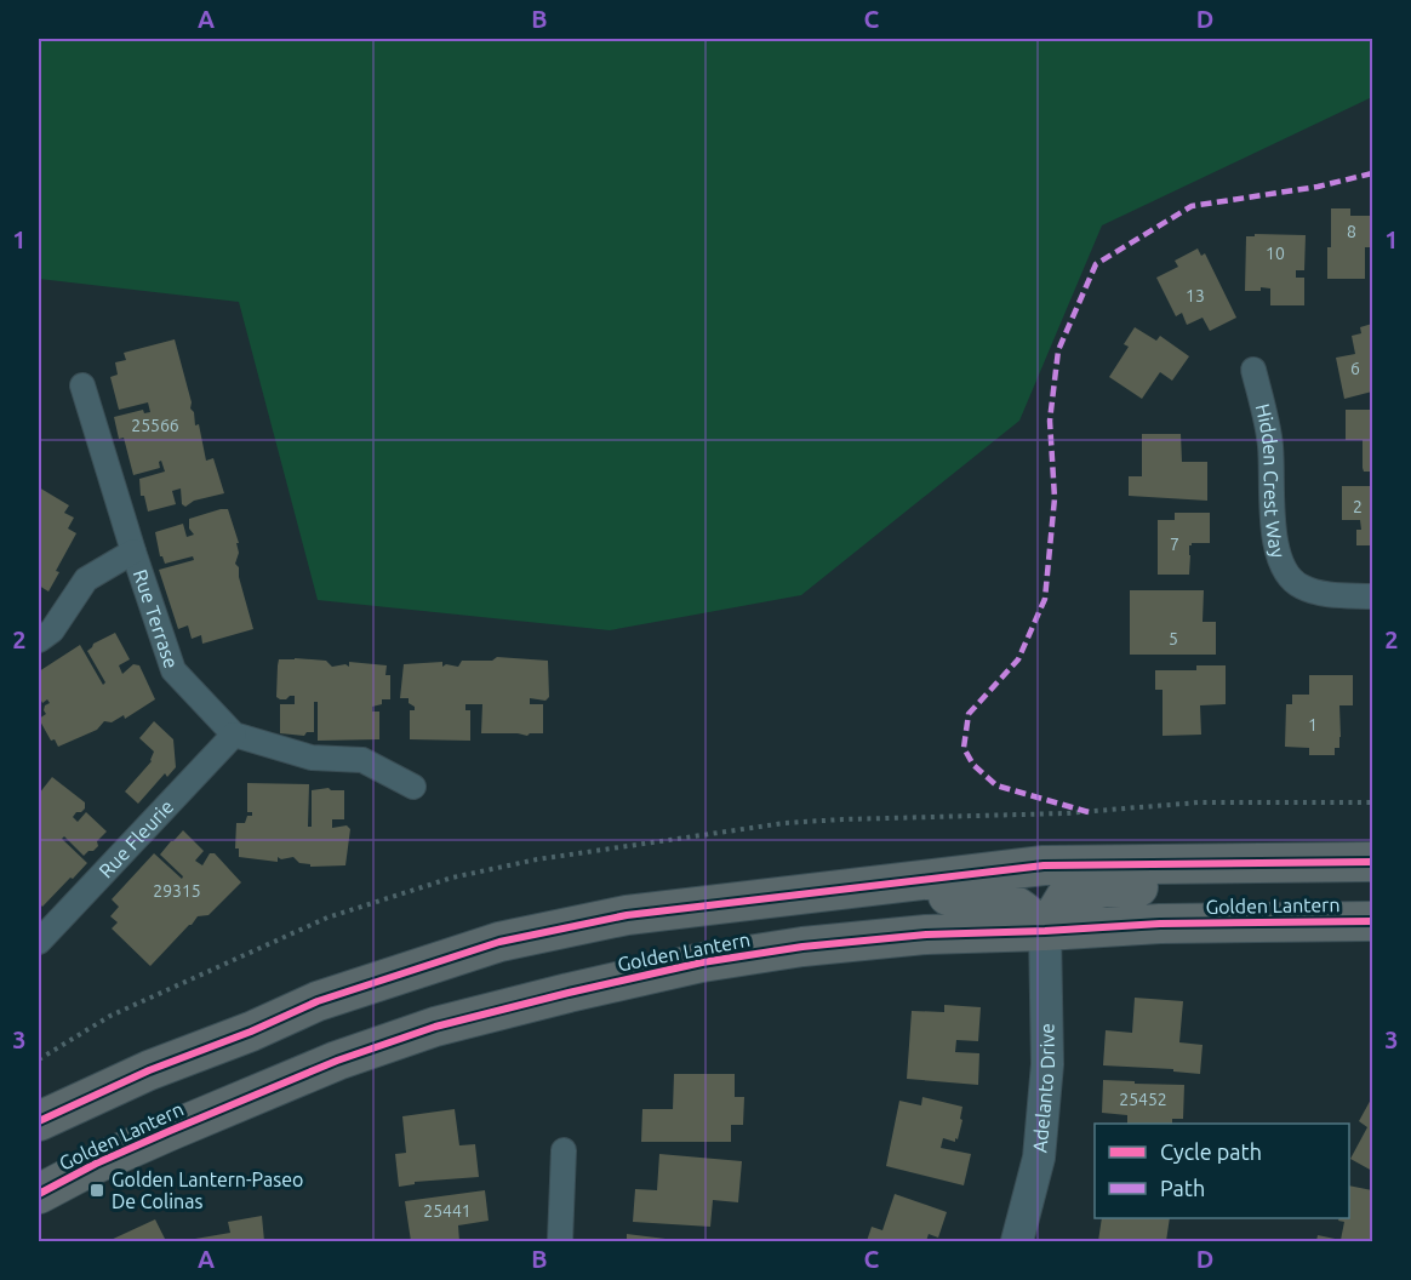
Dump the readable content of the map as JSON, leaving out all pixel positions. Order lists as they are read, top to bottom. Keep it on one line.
{"streets":{"main road":["Golden Lantern"],"street":["Hidden Crest Way","Rue Terrase","Rue Fleurie","Adelanto Drive"]},"crossings":[["Rue Terrase","Rue Fleurie"],["Golden Lantern","Adelanto Drive"]],"places":{"transit":["Golden Lantern-Paseo De Colinas"]},"house_numbers":["8","10","13","6","25566","2","7","5","1","29315","25452","25441"],"legend":["Cycle path","Path"],"grid":{"columns":["A","B","C","D"],"rows":["1","2","3"]}}
